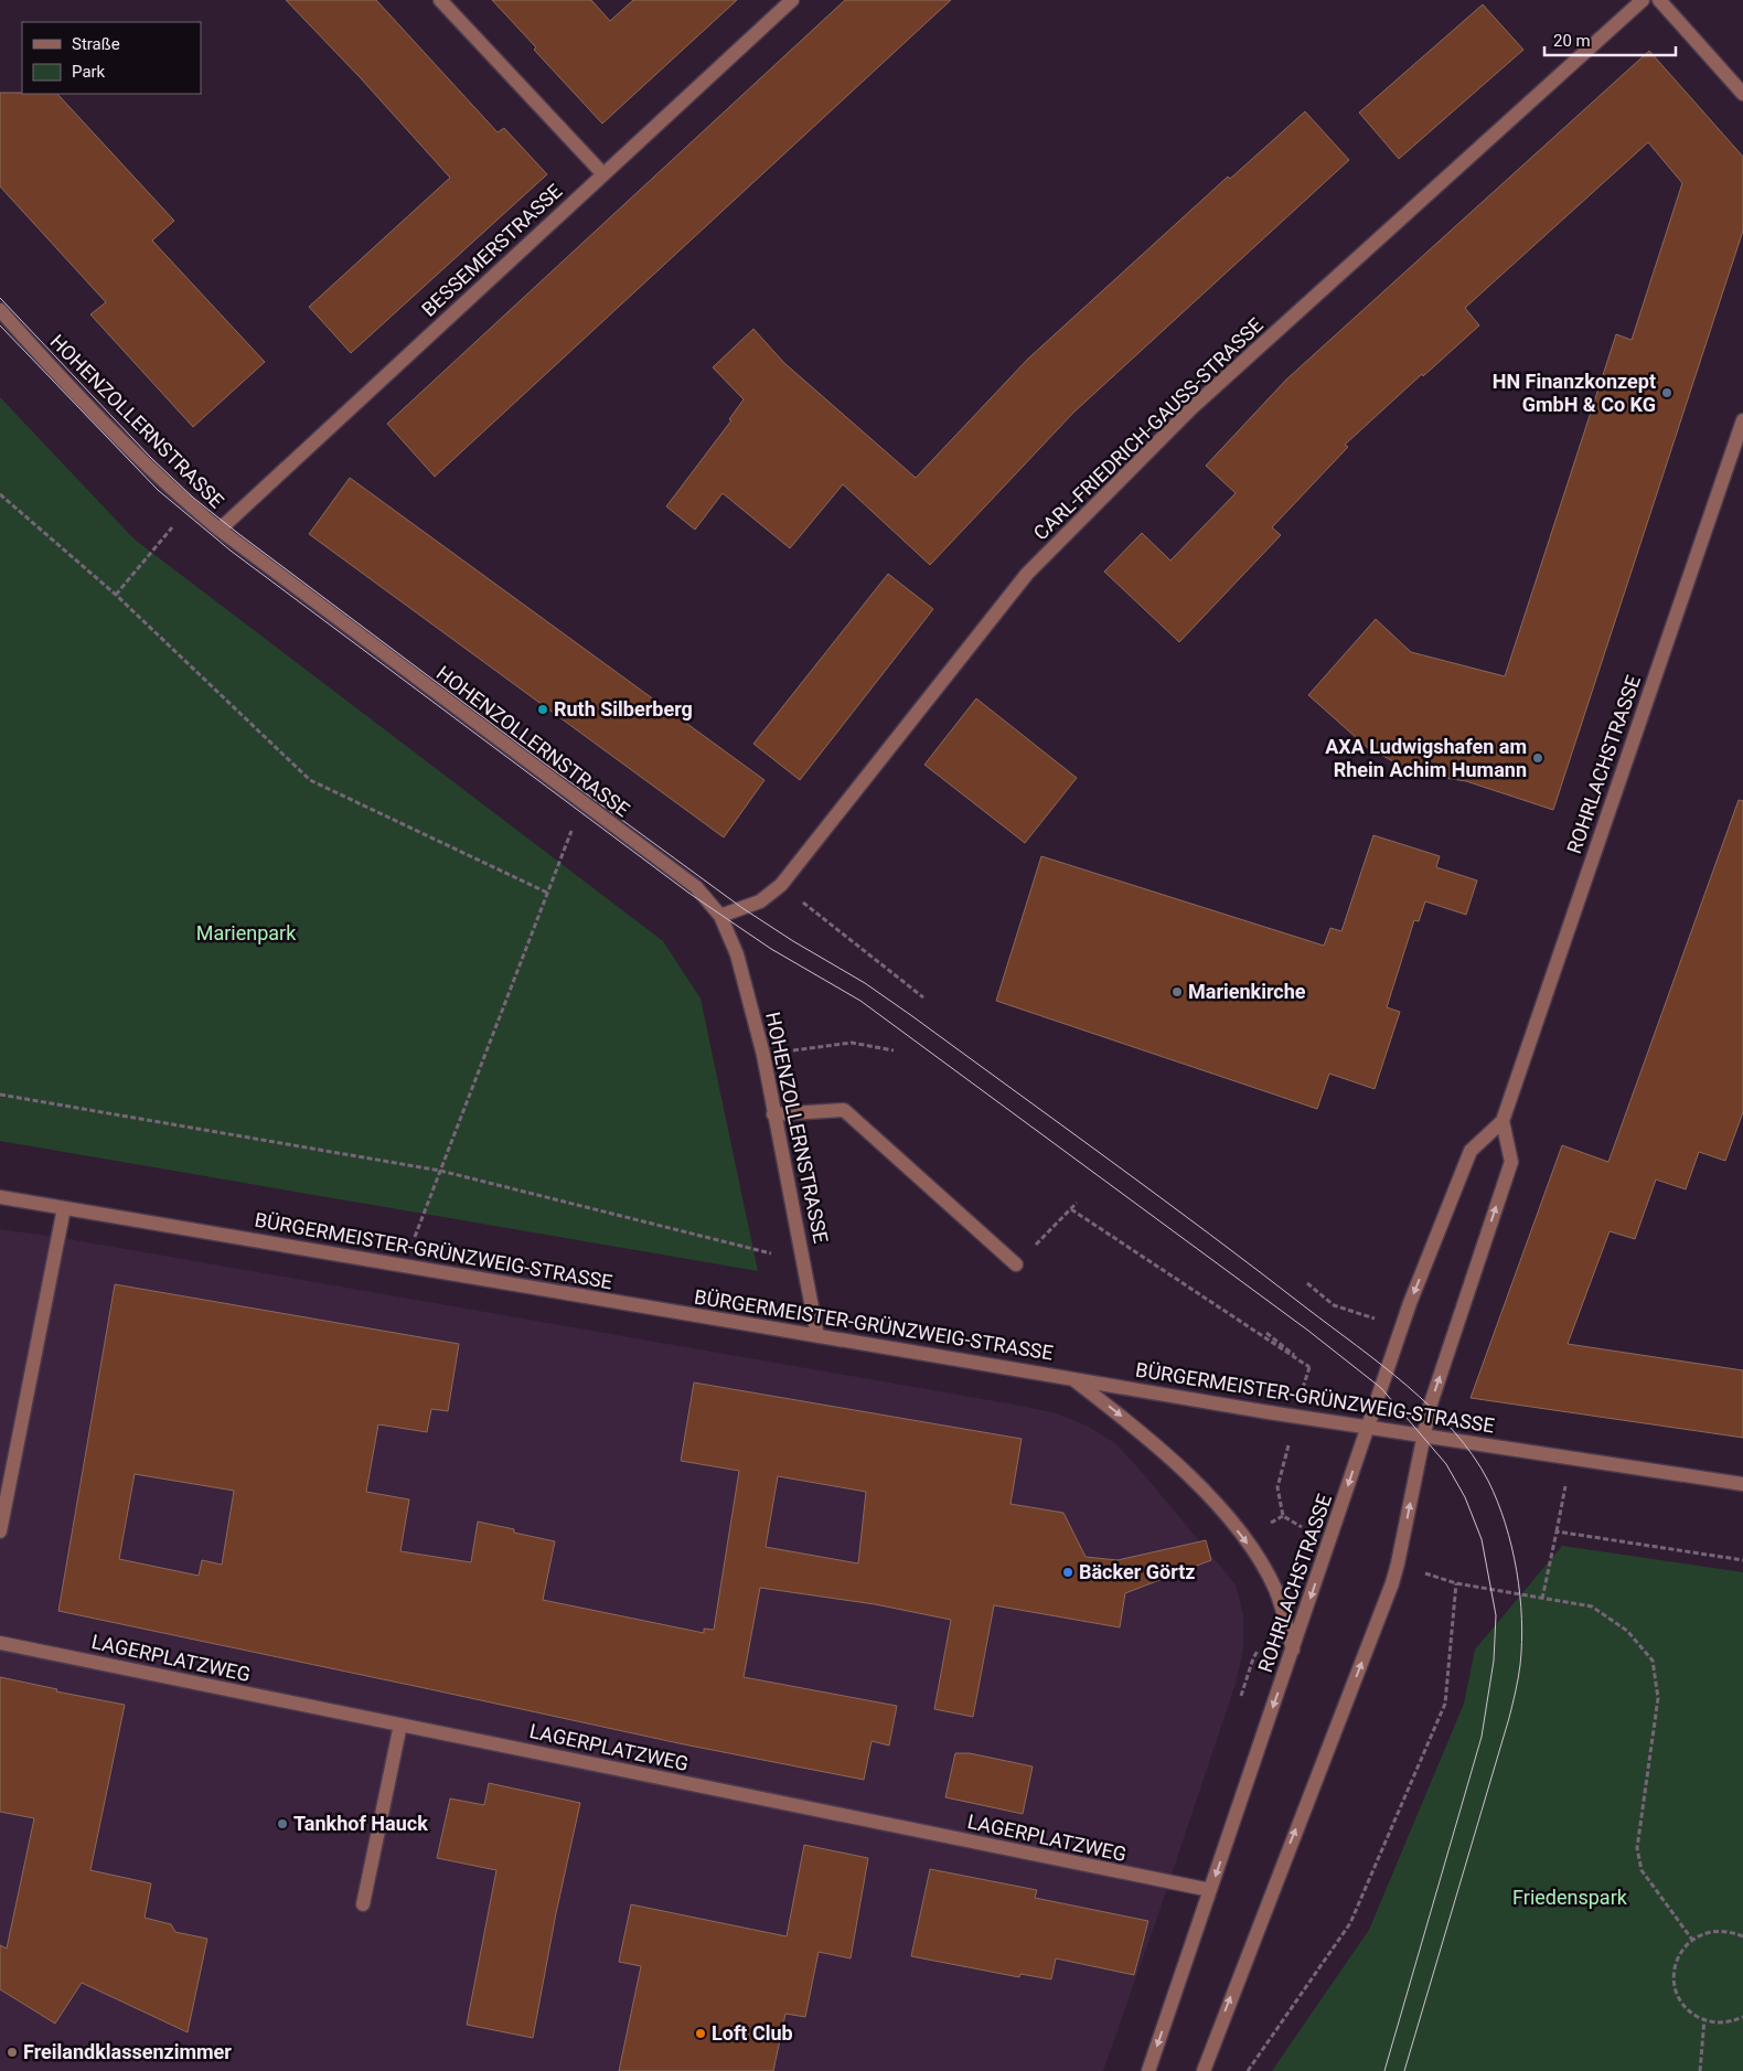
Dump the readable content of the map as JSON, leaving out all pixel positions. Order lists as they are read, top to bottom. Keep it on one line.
{"streets":{"street":["BESSEMERSTRASSE","HOHENZOLLERNSTRASSE","CARL-FRIEDRICH-GAUSS-STRASSE","ROHRLACHSTRASSE","BÜRGERMEISTER-GRÜNZWEIG-STRASSE","LAGERPLATZWEG"]},"crossings":[["BESSEMERSTRASSE","HOHENZOLLERNSTRASSE"],["HOHENZOLLERNSTRASSE","CARL-FRIEDRICH-GAUSS-STRASSE"],["HOHENZOLLERNSTRASSE","BÜRGERMEISTER-GRÜNZWEIG-STRASSE"],["ROHRLACHSTRASSE","BÜRGERMEISTER-GRÜNZWEIG-STRASSE"],["ROHRLACHSTRASSE","LAGERPLATZWEG"]],"parks":["Marienpark","Friedenspark"],"places":["HN Finanzkonzept GmbH & Co KG","Ruth Silberberg","AXA Ludwigshafen am Rhein Achim Humann","Marienkirche","Bäcker Görtz","Tankhof Hauck","Loft Club","Freilandklassenzimmer"],"legend":["Straße","Park"],"scale_bar":"20 m"}
